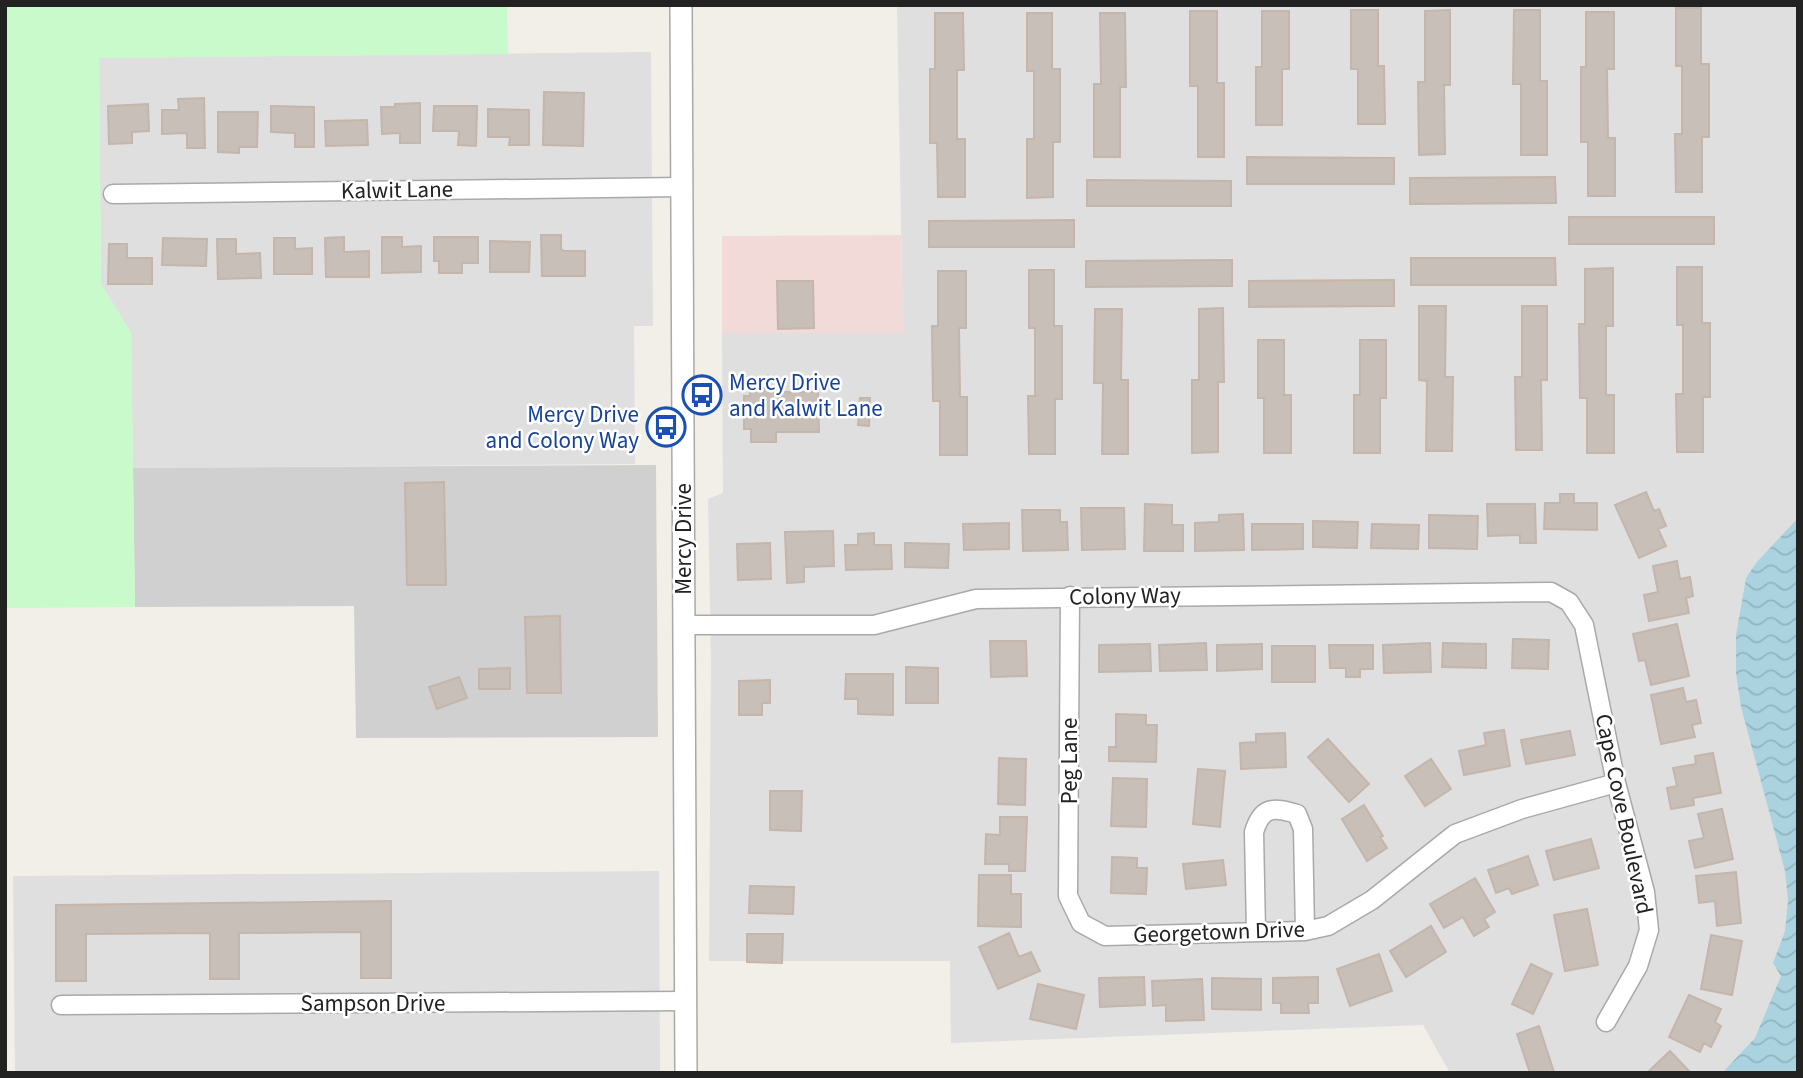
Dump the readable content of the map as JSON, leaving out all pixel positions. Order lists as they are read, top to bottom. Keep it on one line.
{"streets":{"street":["Kalwit Lane","Mercy Drive","Colony Way","Peg Lane","Cape Cove Boulevard","Georgetown Drive","Sampson Drive"]},"crossings":[["Kalwit Lane","Mercy Drive"],["Mercy Drive","Colony Way"],["Mercy Drive","Sampson Drive"],["Colony Way","Peg Lane"],["Colony Way","Cape Cove Boulevard"],["Peg Lane","Georgetown Drive"],["Cape Cove Boulevard","Georgetown Drive"]],"places":{"bus stop":["Mercy Drive and Kalwit Lane","Mercy Drive and Colony Way"]}}
